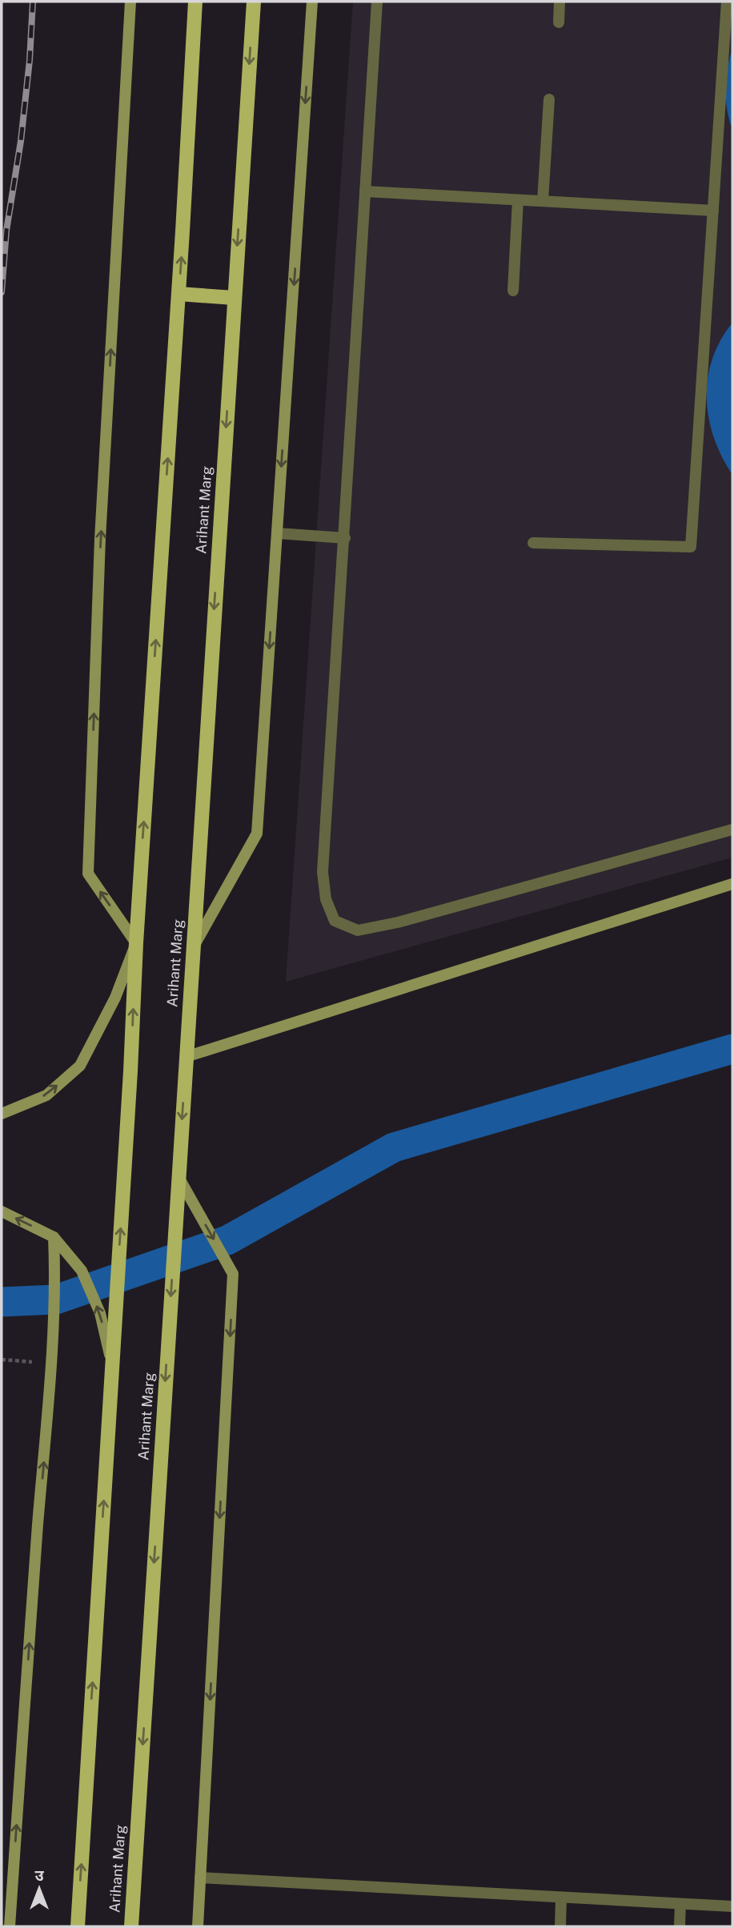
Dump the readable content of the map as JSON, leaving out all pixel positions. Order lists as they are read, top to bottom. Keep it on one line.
{"streets":{"main road":["Arihant Marg"]},"north":"top"}
